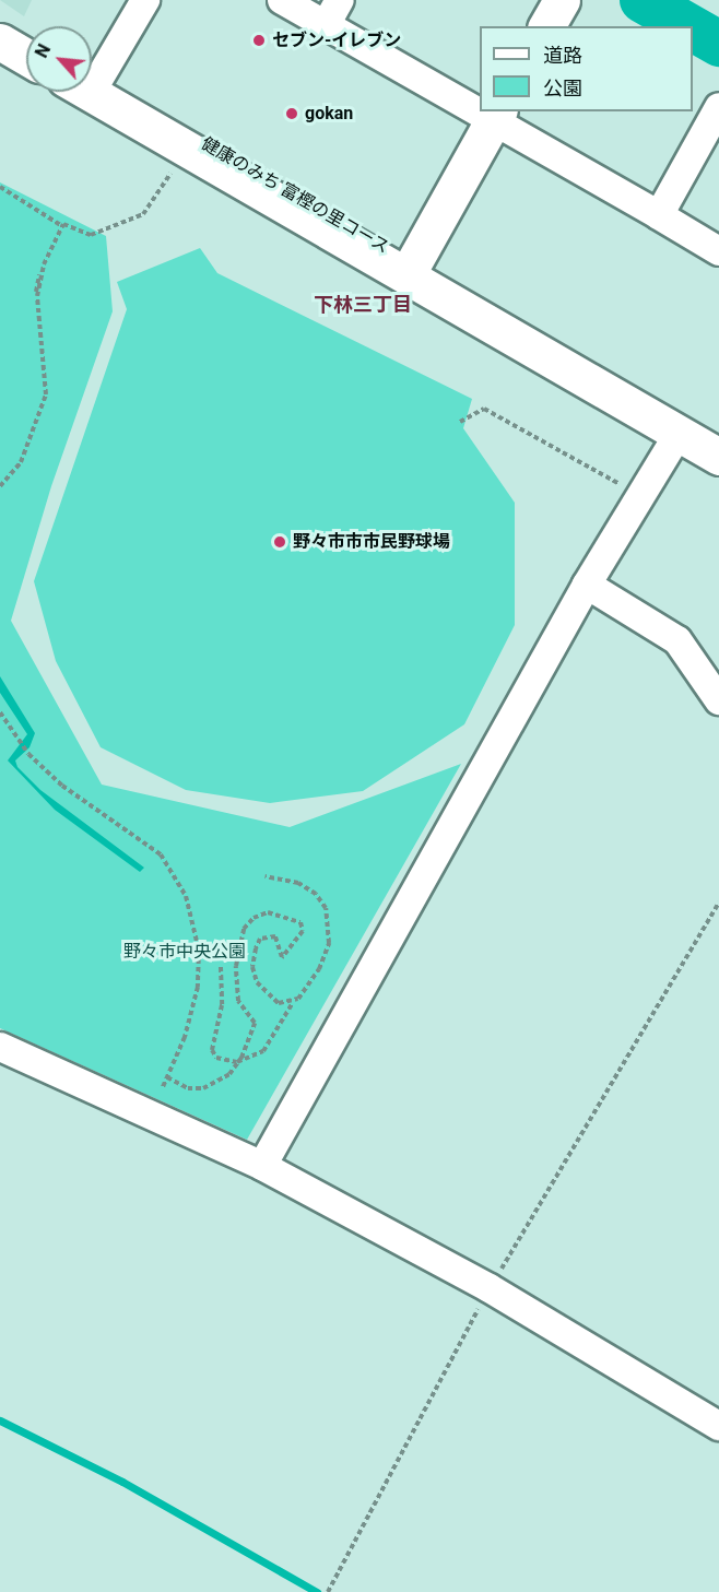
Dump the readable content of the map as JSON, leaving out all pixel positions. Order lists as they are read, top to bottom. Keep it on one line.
{"districts":["下林三丁目"],"parks":["野々市中央公園"],"places":["セブン-イレブン","gokan","野々市市市民野球場"],"legend":["道路","公園"],"north":"top left"}
